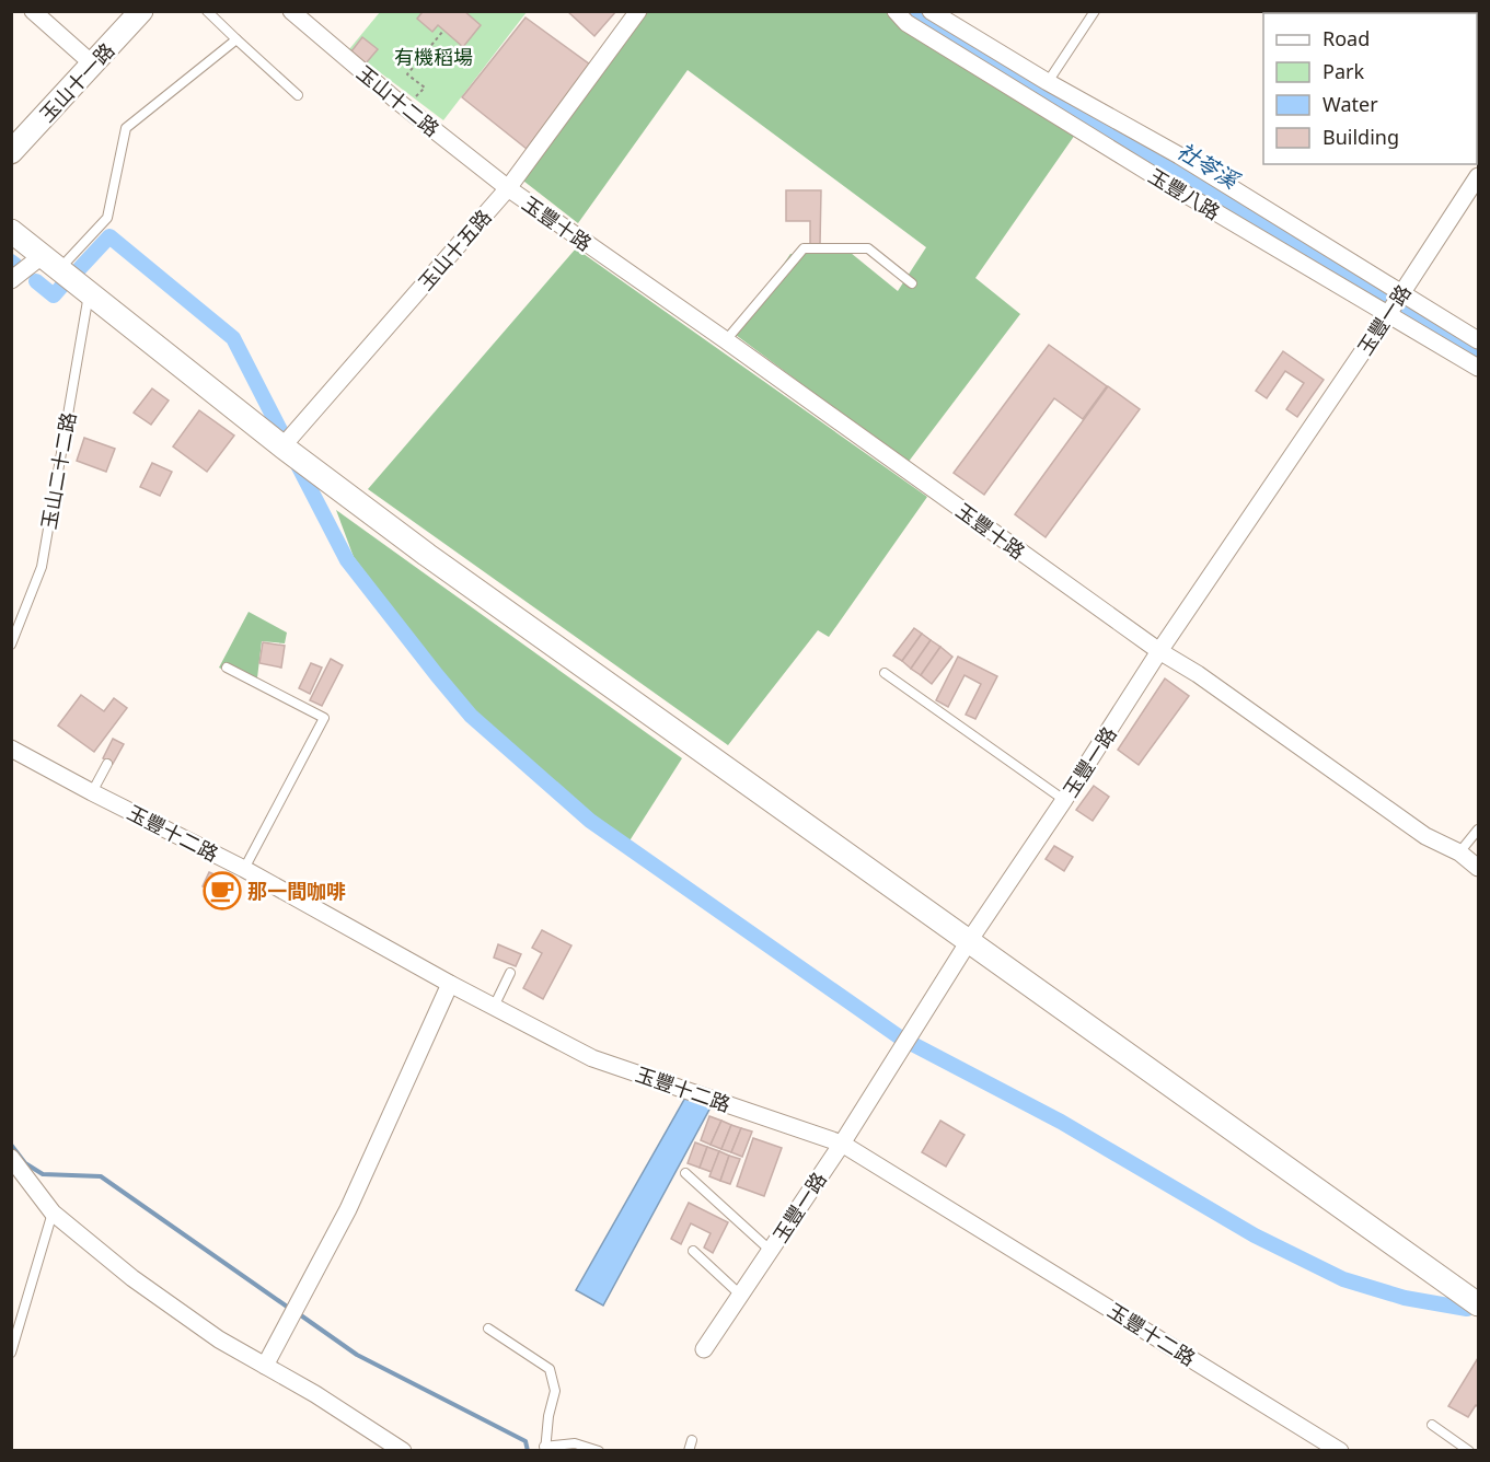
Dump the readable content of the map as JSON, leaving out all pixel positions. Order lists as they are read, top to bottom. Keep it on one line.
{"streets":{"main road":["玉山十一路"],"street":["玉山十二路","玉豐八路","玉豐十路","玉山十五路","玉豐一路","玉豐十二路"],"lane":["玉山二十二路"]},"crossings":[["玉山十二路","玉豐十路"],["玉山十二路","玉山十五路"],["玉豐八路","玉豐一路"],["玉豐十路","玉山十五路"],["玉豐十路","玉豐一路"],["玉豐一路","玉豐十二路"]],"water":["社苓溪"],"parks":["有機稻場"],"places":{"cafe":["那一間咖啡"]},"legend":["Road","Park","Water","Building"]}
